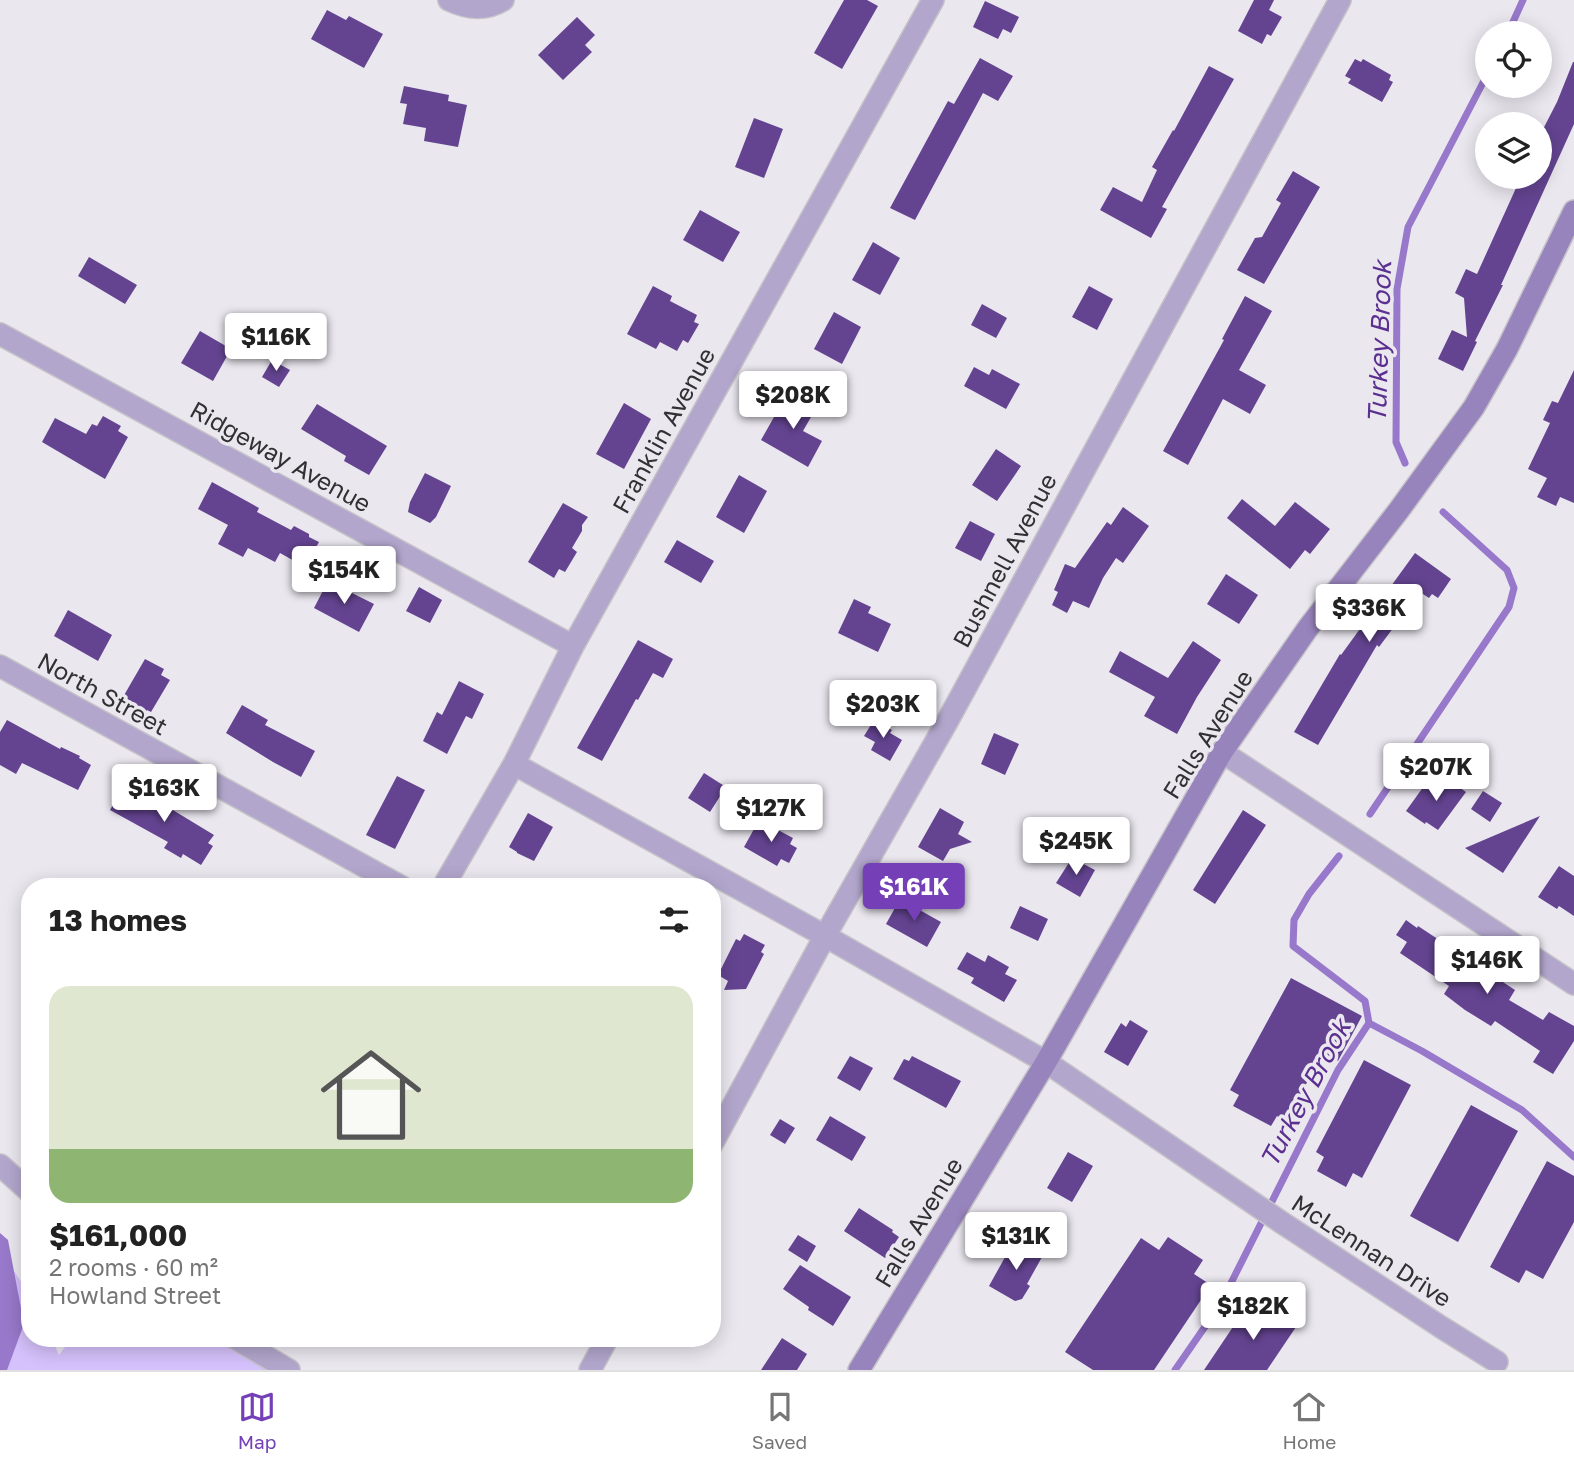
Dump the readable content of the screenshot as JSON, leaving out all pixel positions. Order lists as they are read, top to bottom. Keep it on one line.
{"streets":{"main road":["Falls Avenue"],"street":["Franklin Avenue","Ridgeway Avenue","Bushnell Avenue","North Street","McLennan Drive"]},"crossings":[["Franklin Avenue","Ridgeway Avenue"],["Franklin Avenue","McLennan Drive"],["Bushnell Avenue","McLennan Drive"],["Falls Avenue","McLennan Drive"]],"water":["Turkey Brook"],"page":{"price":["$116K","$208K","$154K","$336K","$203K","$207K","$163K","$127K","$245K","$161K","$146K","$131K","$182K"],"heading":"13 homes","list":[{"name":"$161,000","note":"2 rooms · 60 m² · Howland Street"}],"tabs":["Map","Saved","Home"]}}
